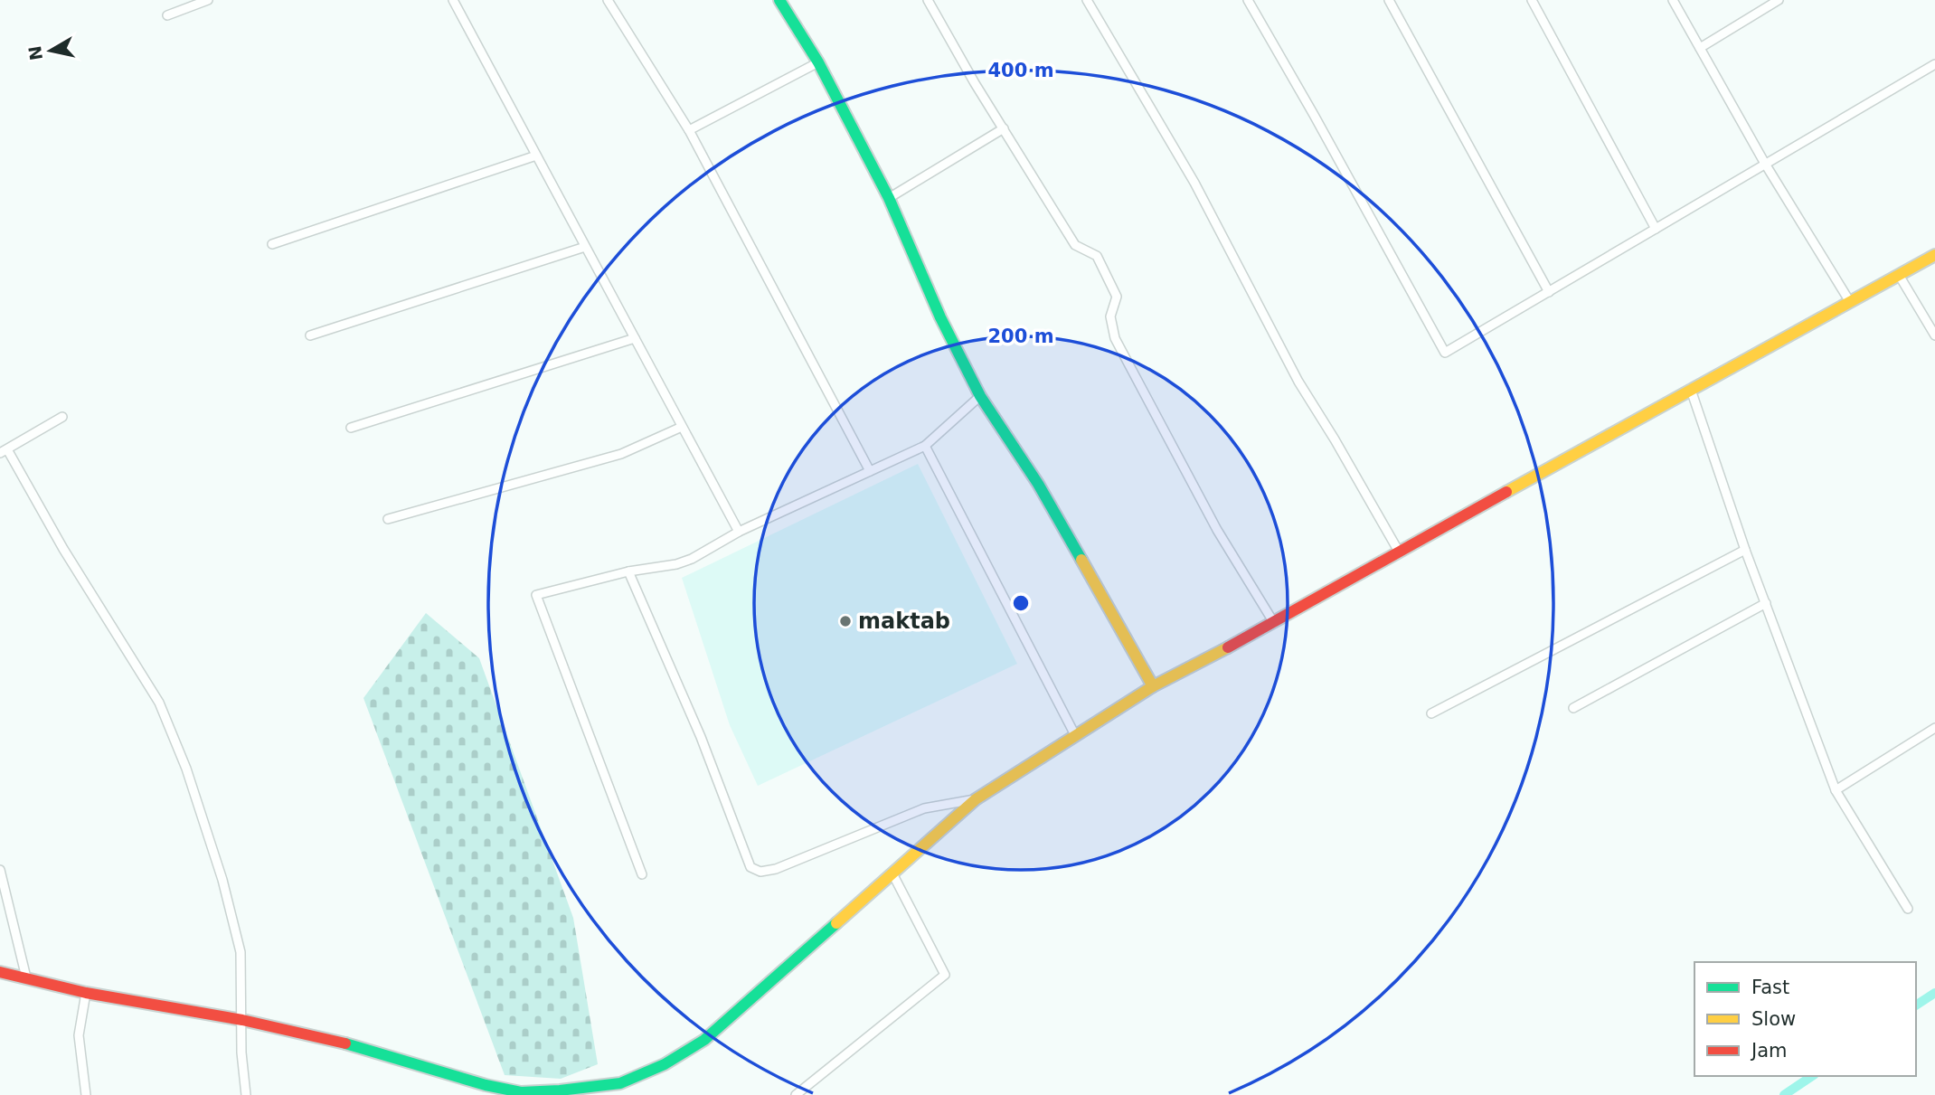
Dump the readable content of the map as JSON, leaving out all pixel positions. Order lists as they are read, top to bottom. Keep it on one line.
{"places":["maktab"],"legend":["Fast","Slow","Jam"],"north":"left","rings":["400 m","200 m"]}
